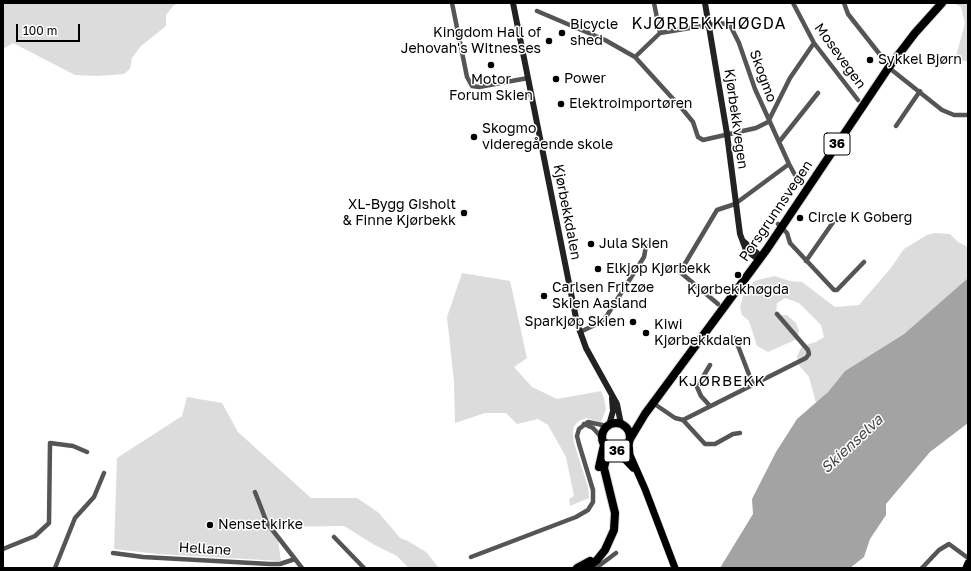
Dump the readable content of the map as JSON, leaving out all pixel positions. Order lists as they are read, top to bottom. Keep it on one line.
{"streets":{"highway":["36","Porsgrunnsvegen"],"street":["Mosevegen","Skogmo","Kjørbekkvegen","Kjørbekkdalen","Hellane"]},"crossings":[["Skogmo","Kjørbekkvegen"],["Kjørbekkvegen","Porsgrunnsvegen"],["36","Porsgrunnsvegen"],["36","Kjørbekkdalen"],["Porsgrunnsvegen","Kjørbekkdalen"]],"districts":["KJØRBEKKHØGDA","KJØRBEKK"],"water":["Skienselva"],"places":["Bicycle shed","Kingdom Hall of Jehovah's Witnesses","Sykkel Bjørn","Motor Forum Skien","Power","Elektroimportøren","Skogmo videregående skole","XL-Bygg Gisholt & Finne Kjørbekk","Circle K Goberg","Jula Skien","Elkjøp Kjørbekk","Kjørbekkhøgda","Carlsen Fritzøe Skien Aasland","Sparkjøp Skien","Kiwi Kjørbekkdalen","Nenset kirke"],"scale_bar":"100 m"}
